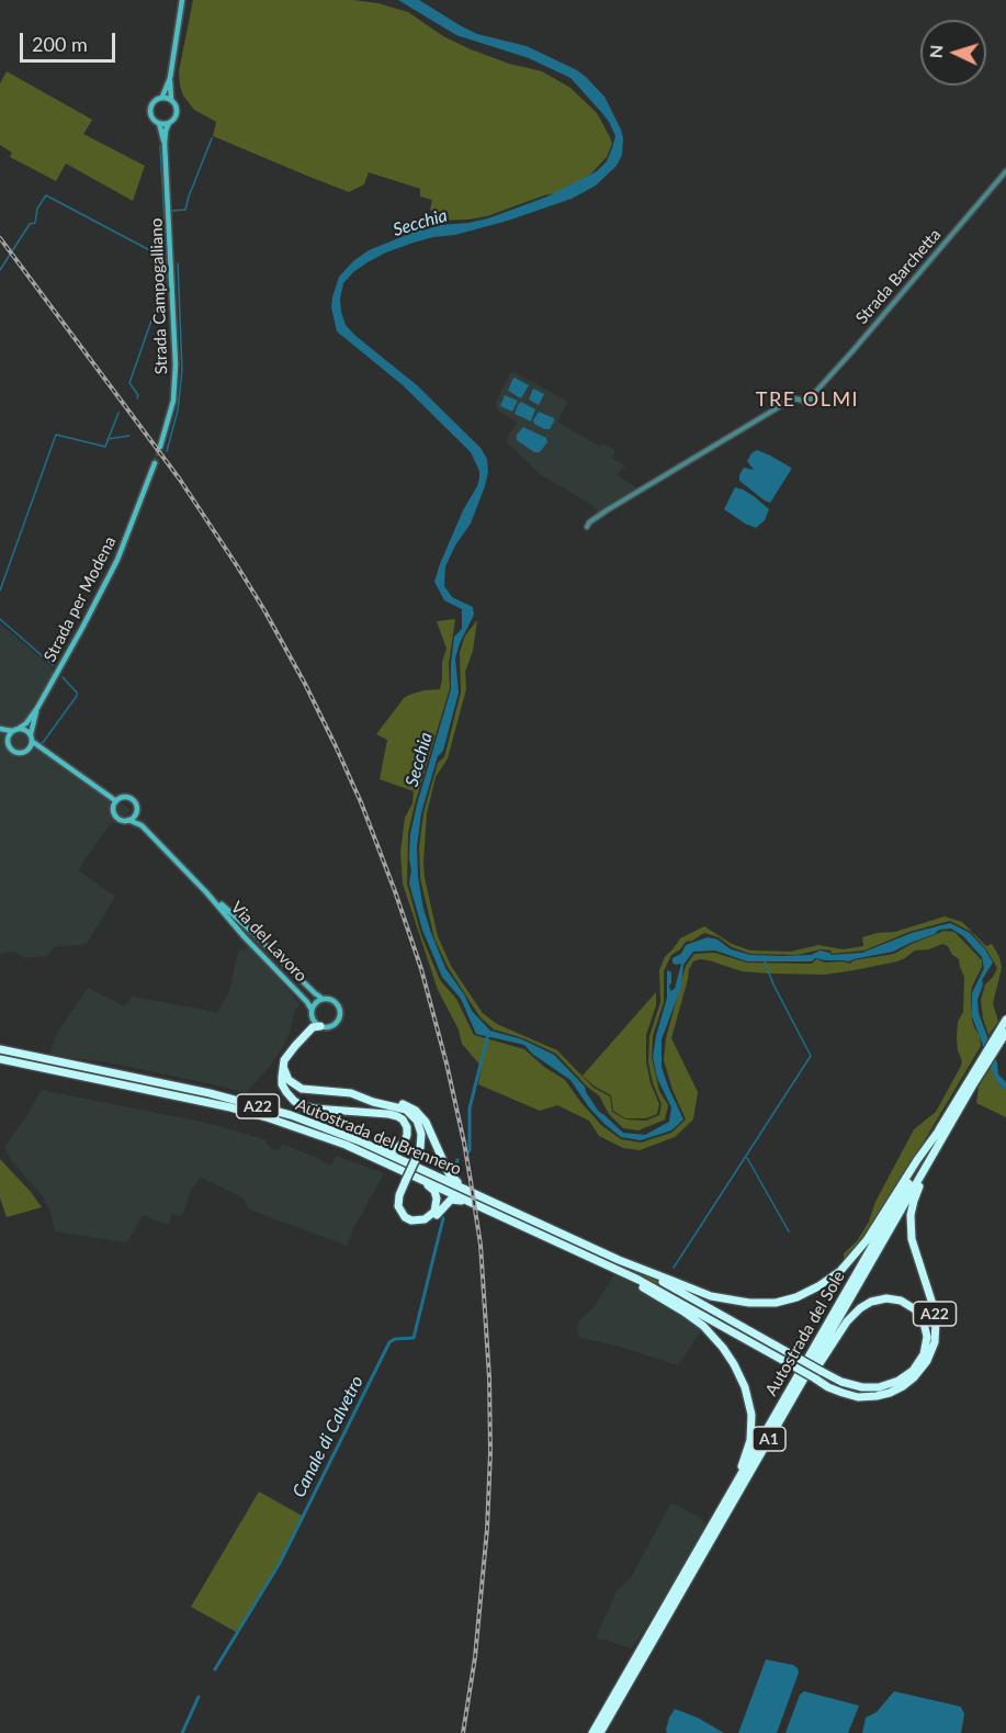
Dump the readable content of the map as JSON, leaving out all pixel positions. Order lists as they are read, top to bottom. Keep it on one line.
{"streets":{"highway":["A22","Autostrada del Brennero","Autostrada del Sole","A1"],"main road":["Strada Campogalliano","Strada per Modena","Via del Lavoro"],"street":["Strada Barchetta"]},"crossings":[["A22","Autostrada del Brennero"],["A22","Autostrada del Sole"],["Autostrada del Brennero","A1"],["Autostrada del Sole","A1"]],"districts":["TRE OLMI"],"water":["Secchia","Canale di Calvetro"],"scale_bar":"200 m","north":"left"}
